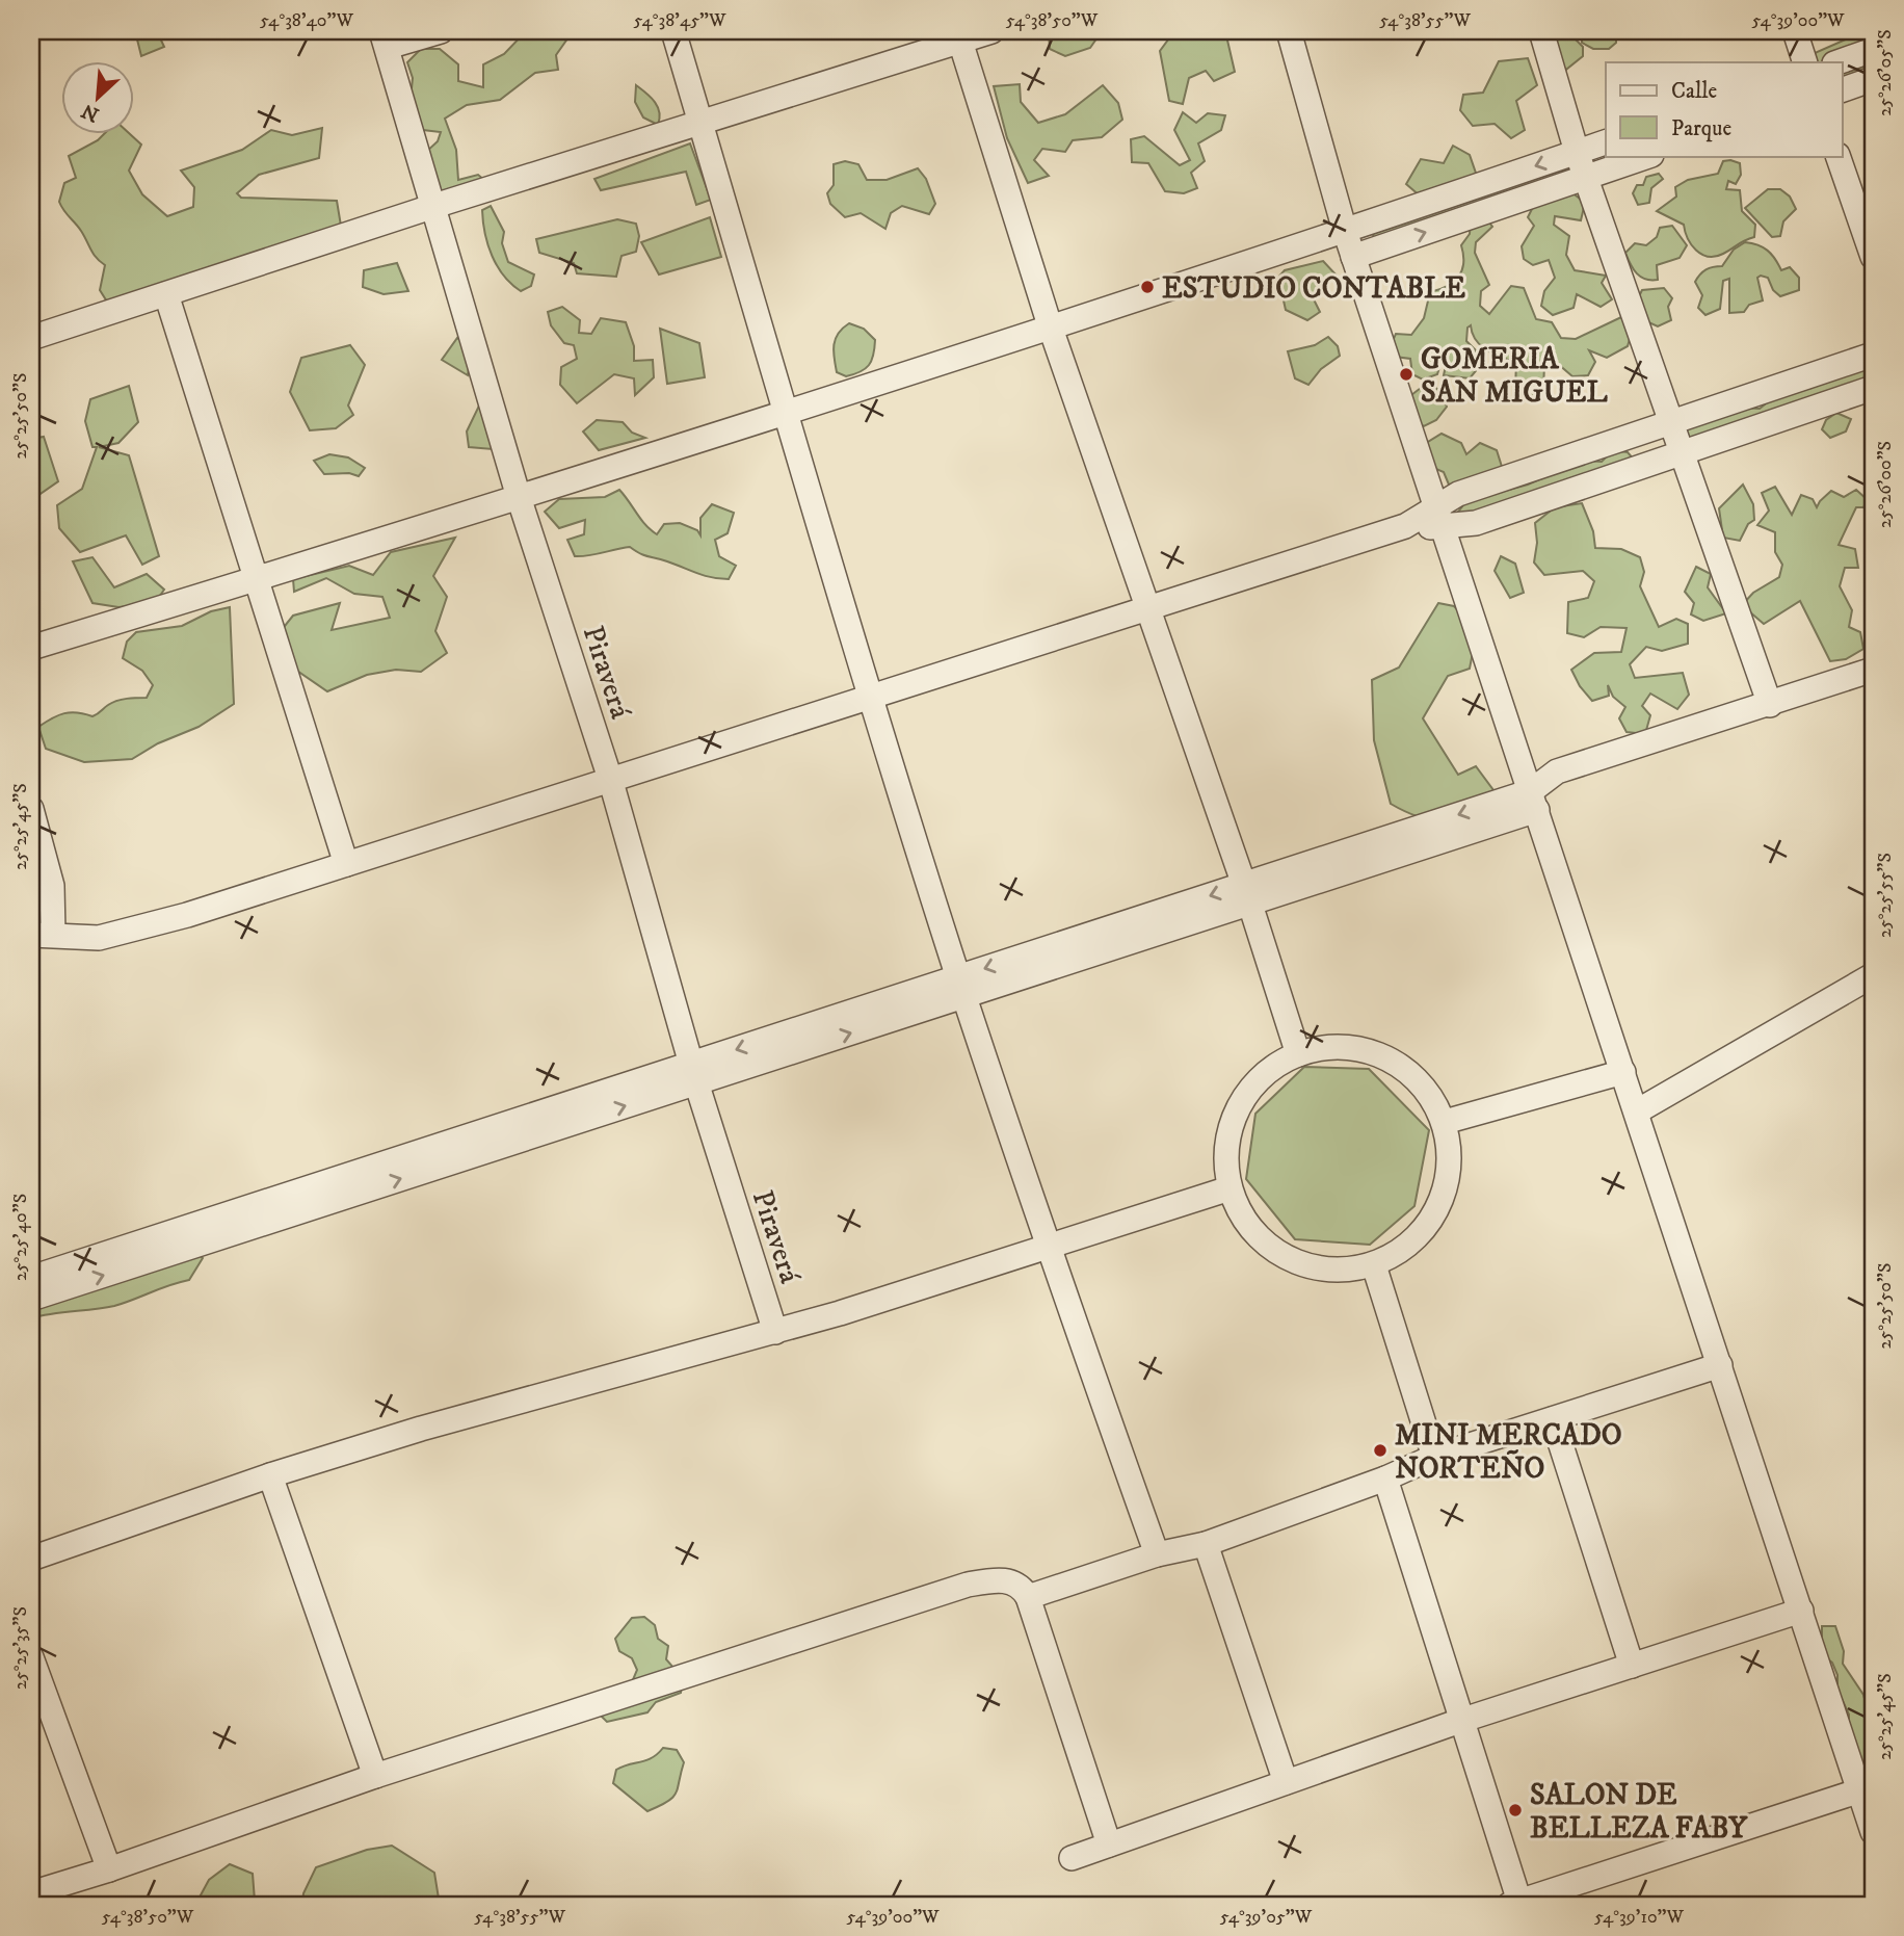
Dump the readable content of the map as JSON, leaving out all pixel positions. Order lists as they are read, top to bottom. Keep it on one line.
{"streets":{"street":["Piraverá"]},"places":["ESTUDIO CONTABLE","GOMERIA SAN MIGUEL","MINI MERCADO NORTEÑO","SALON DE BELLEZA FABY"],"legend":["Calle","Parque"],"north":"bottom left","coordinates":["54°38'40\"W","54°38'45\"W","54°38'50\"W","54°38'55\"W","54°39'00\"W","25°26'05\"S","25°25'50\"S","25°26'00\"S","25°25'45\"S","25°25'55\"S","25°25'40\"S","25°25'35\"S","54°39'05\"W","54°39'10\"W"]}
